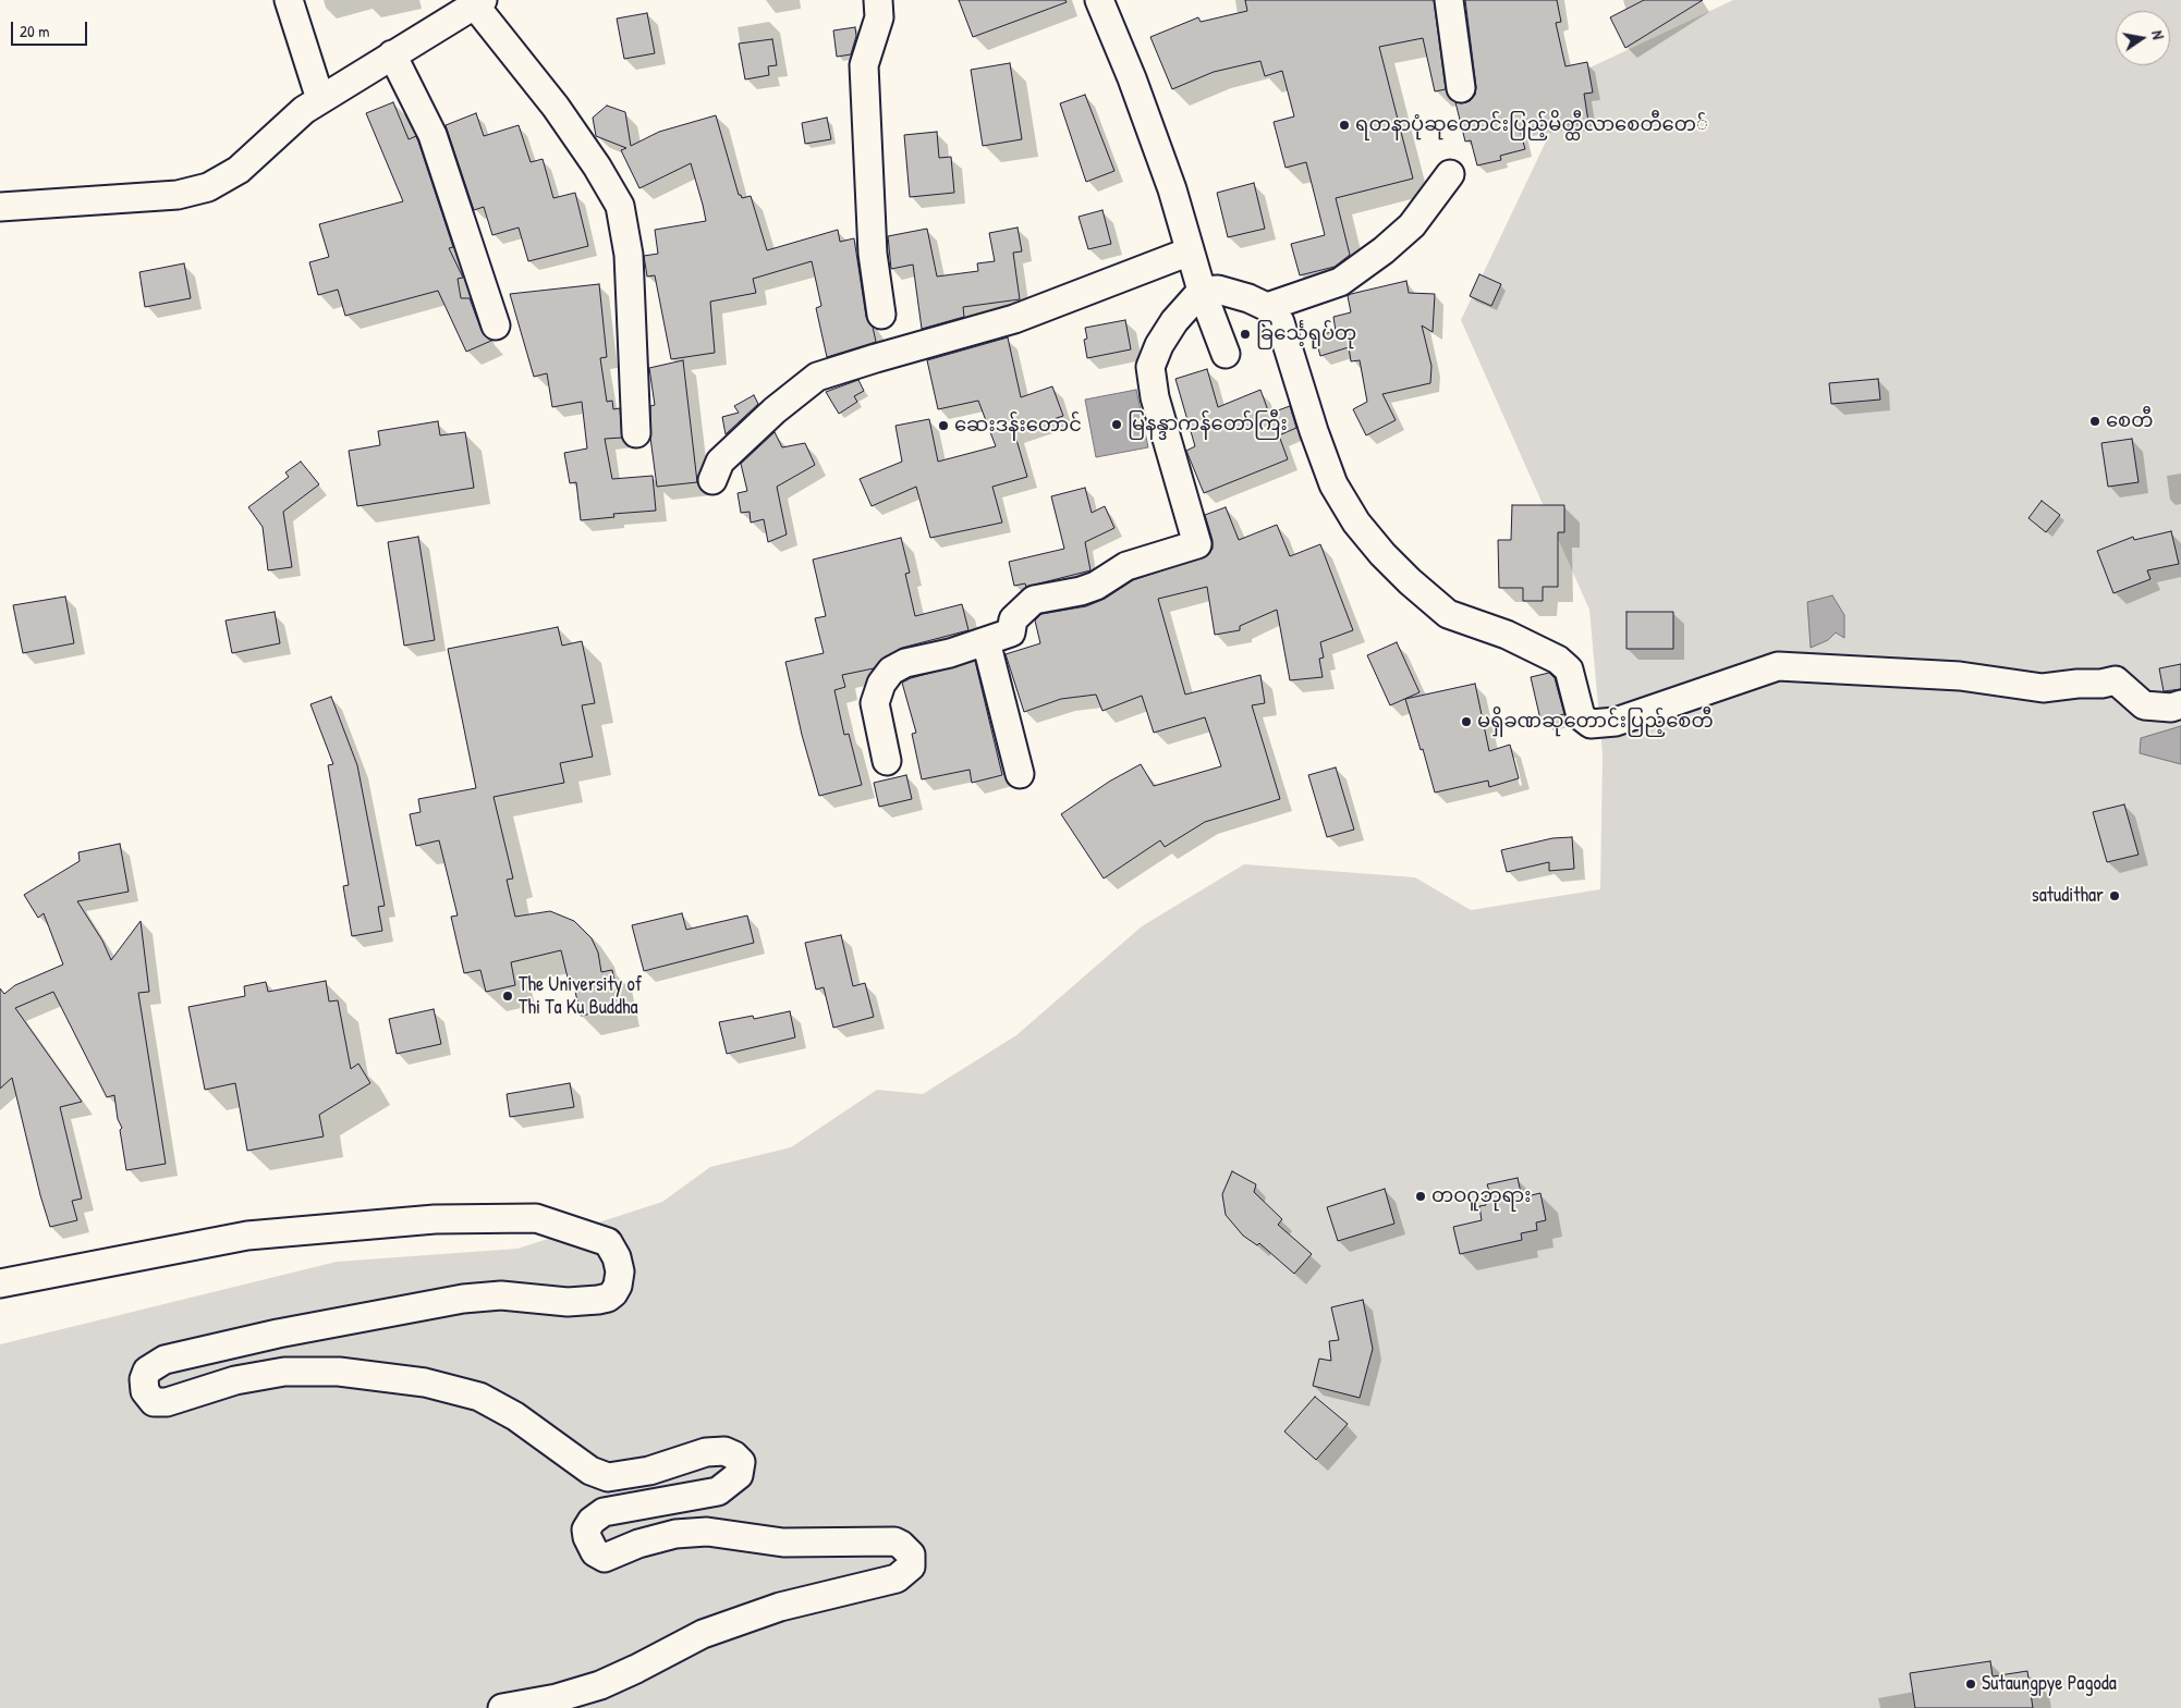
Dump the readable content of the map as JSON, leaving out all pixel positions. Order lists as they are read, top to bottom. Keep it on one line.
{"places":["ရတနာပုံဆုတောင်းပြည့်မိတ္ထီလာစေတီတေ်","ခြင်္သေ့ရုပ်တု","စေတီ","မြနန္ဒာကန်တော်ကြီး","ဆေးဒန်းတောင်","မရှိခဏဆုတောင်းပြည့်စေတီ","satudithar","The University of Thi Ta Ku Buddha","တဝဂူဘုရား","Sutaungpye Pagoda"],"scale_bar":"20 m","north":"right"}
